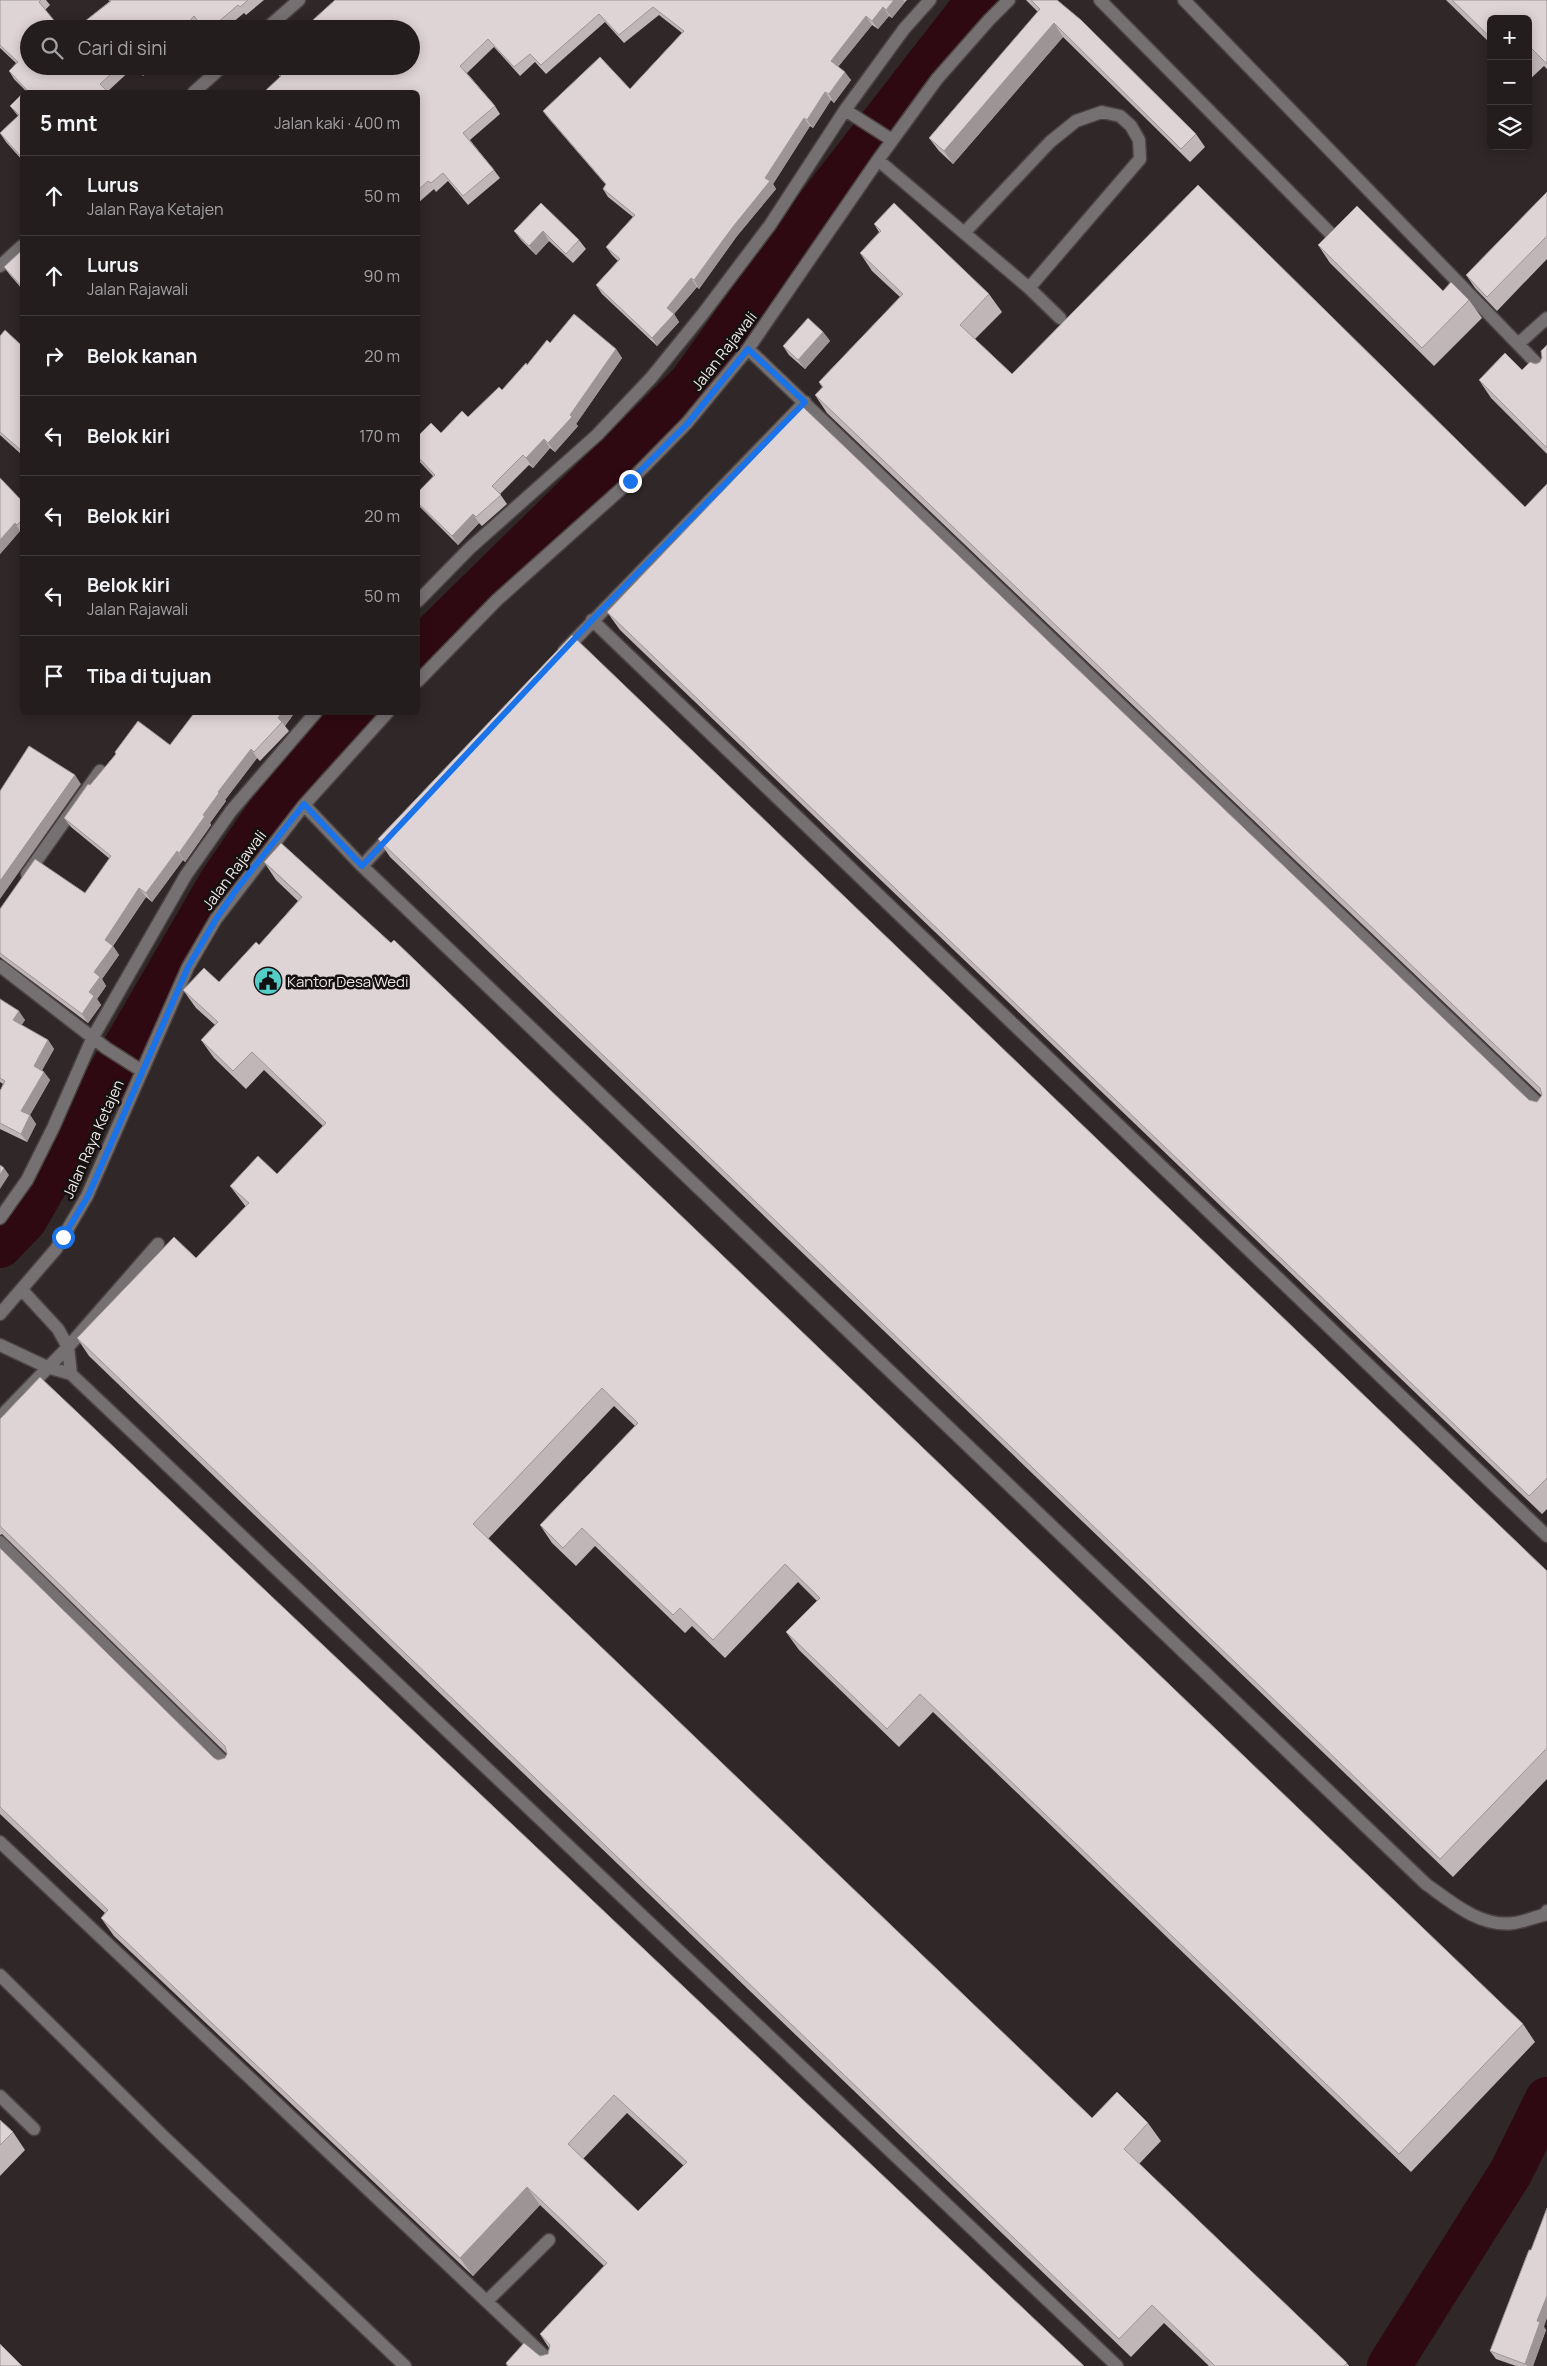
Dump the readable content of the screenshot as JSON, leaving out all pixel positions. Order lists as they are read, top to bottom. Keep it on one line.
{"streets":{"street":["Jalan Rajawali","Jalan Raya Ketajen"]},"crossings":[["Jalan Rajawali","Jalan Raya Ketajen"]],"places":{"public building":["Kantor Desa Wedi"]},"page":{"map_buttons":["+","−"],"search":"Cari di sini","heading":["5 mnt","Jalan kaki · 400 m"],"list":[["Lurus","Jalan Raya Ketajen","50 m"],["Lurus","Jalan Rajawali","90 m"],["Belok kanan","20 m"],["Belok kiri","170 m"],["Belok kiri","20 m"],["Belok kiri","Jalan Rajawali","50 m"],"Tiba di tujuan"]}}
